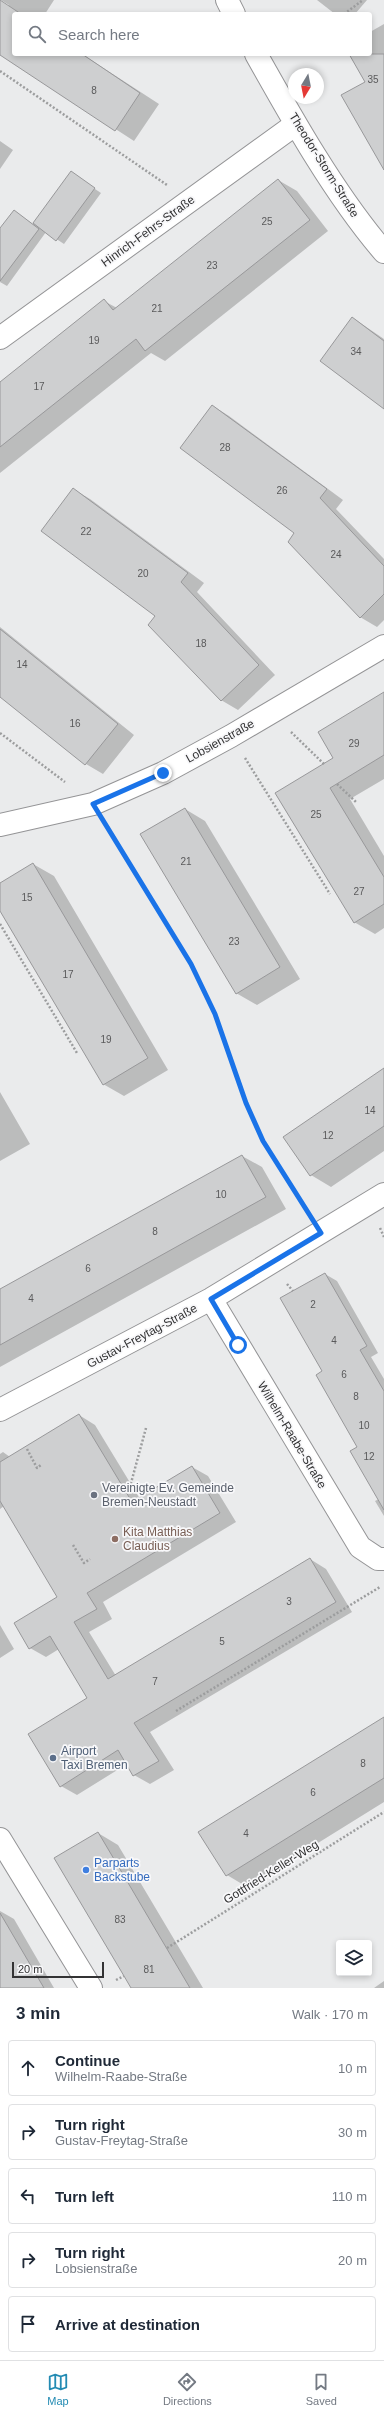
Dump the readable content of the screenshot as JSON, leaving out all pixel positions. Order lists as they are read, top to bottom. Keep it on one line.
{"streets":{"street":["Theodor-Storm-Straße","Hinrich-Fehrs-Straße","Lobsienstraße","Gustav-Freytag-Straße","Wilhelm-Raabe-Straße"],"path":["Gottfried-Keller-Weg"]},"crossings":[["Theodor-Storm-Straße","Hinrich-Fehrs-Straße"],["Gustav-Freytag-Straße","Wilhelm-Raabe-Straße"]],"places":["Vereinigte Ev. Gemeinde Bremen-Neustadt","Kita Matthias Claudius","Airport Taxi Bremen","Parparts Backstube"],"house_numbers":["35","8","25","23","21","19","34","17","28","26","22","24","20","18","14","16","29","25","21","27","15","23","17","19","14","12","10","8","6","4","2","4","6","8","10","12","3","5","7","8","6","4","83","81"],"scale_bar":"20 m","north":"bottom","page":{"search":"Search here","scale":"20 m","heading":["3 min","Walk · 170 m"],"list":[["Continue","Wilhelm-Raabe-Straße","10 m"],["Turn right","Gustav-Freytag-Straße","30 m"],["Turn left","110 m"],["Turn right","Lobsienstraße","20 m"],"Arrive at destination"],"nav":["Map","Directions","Saved"]}}
